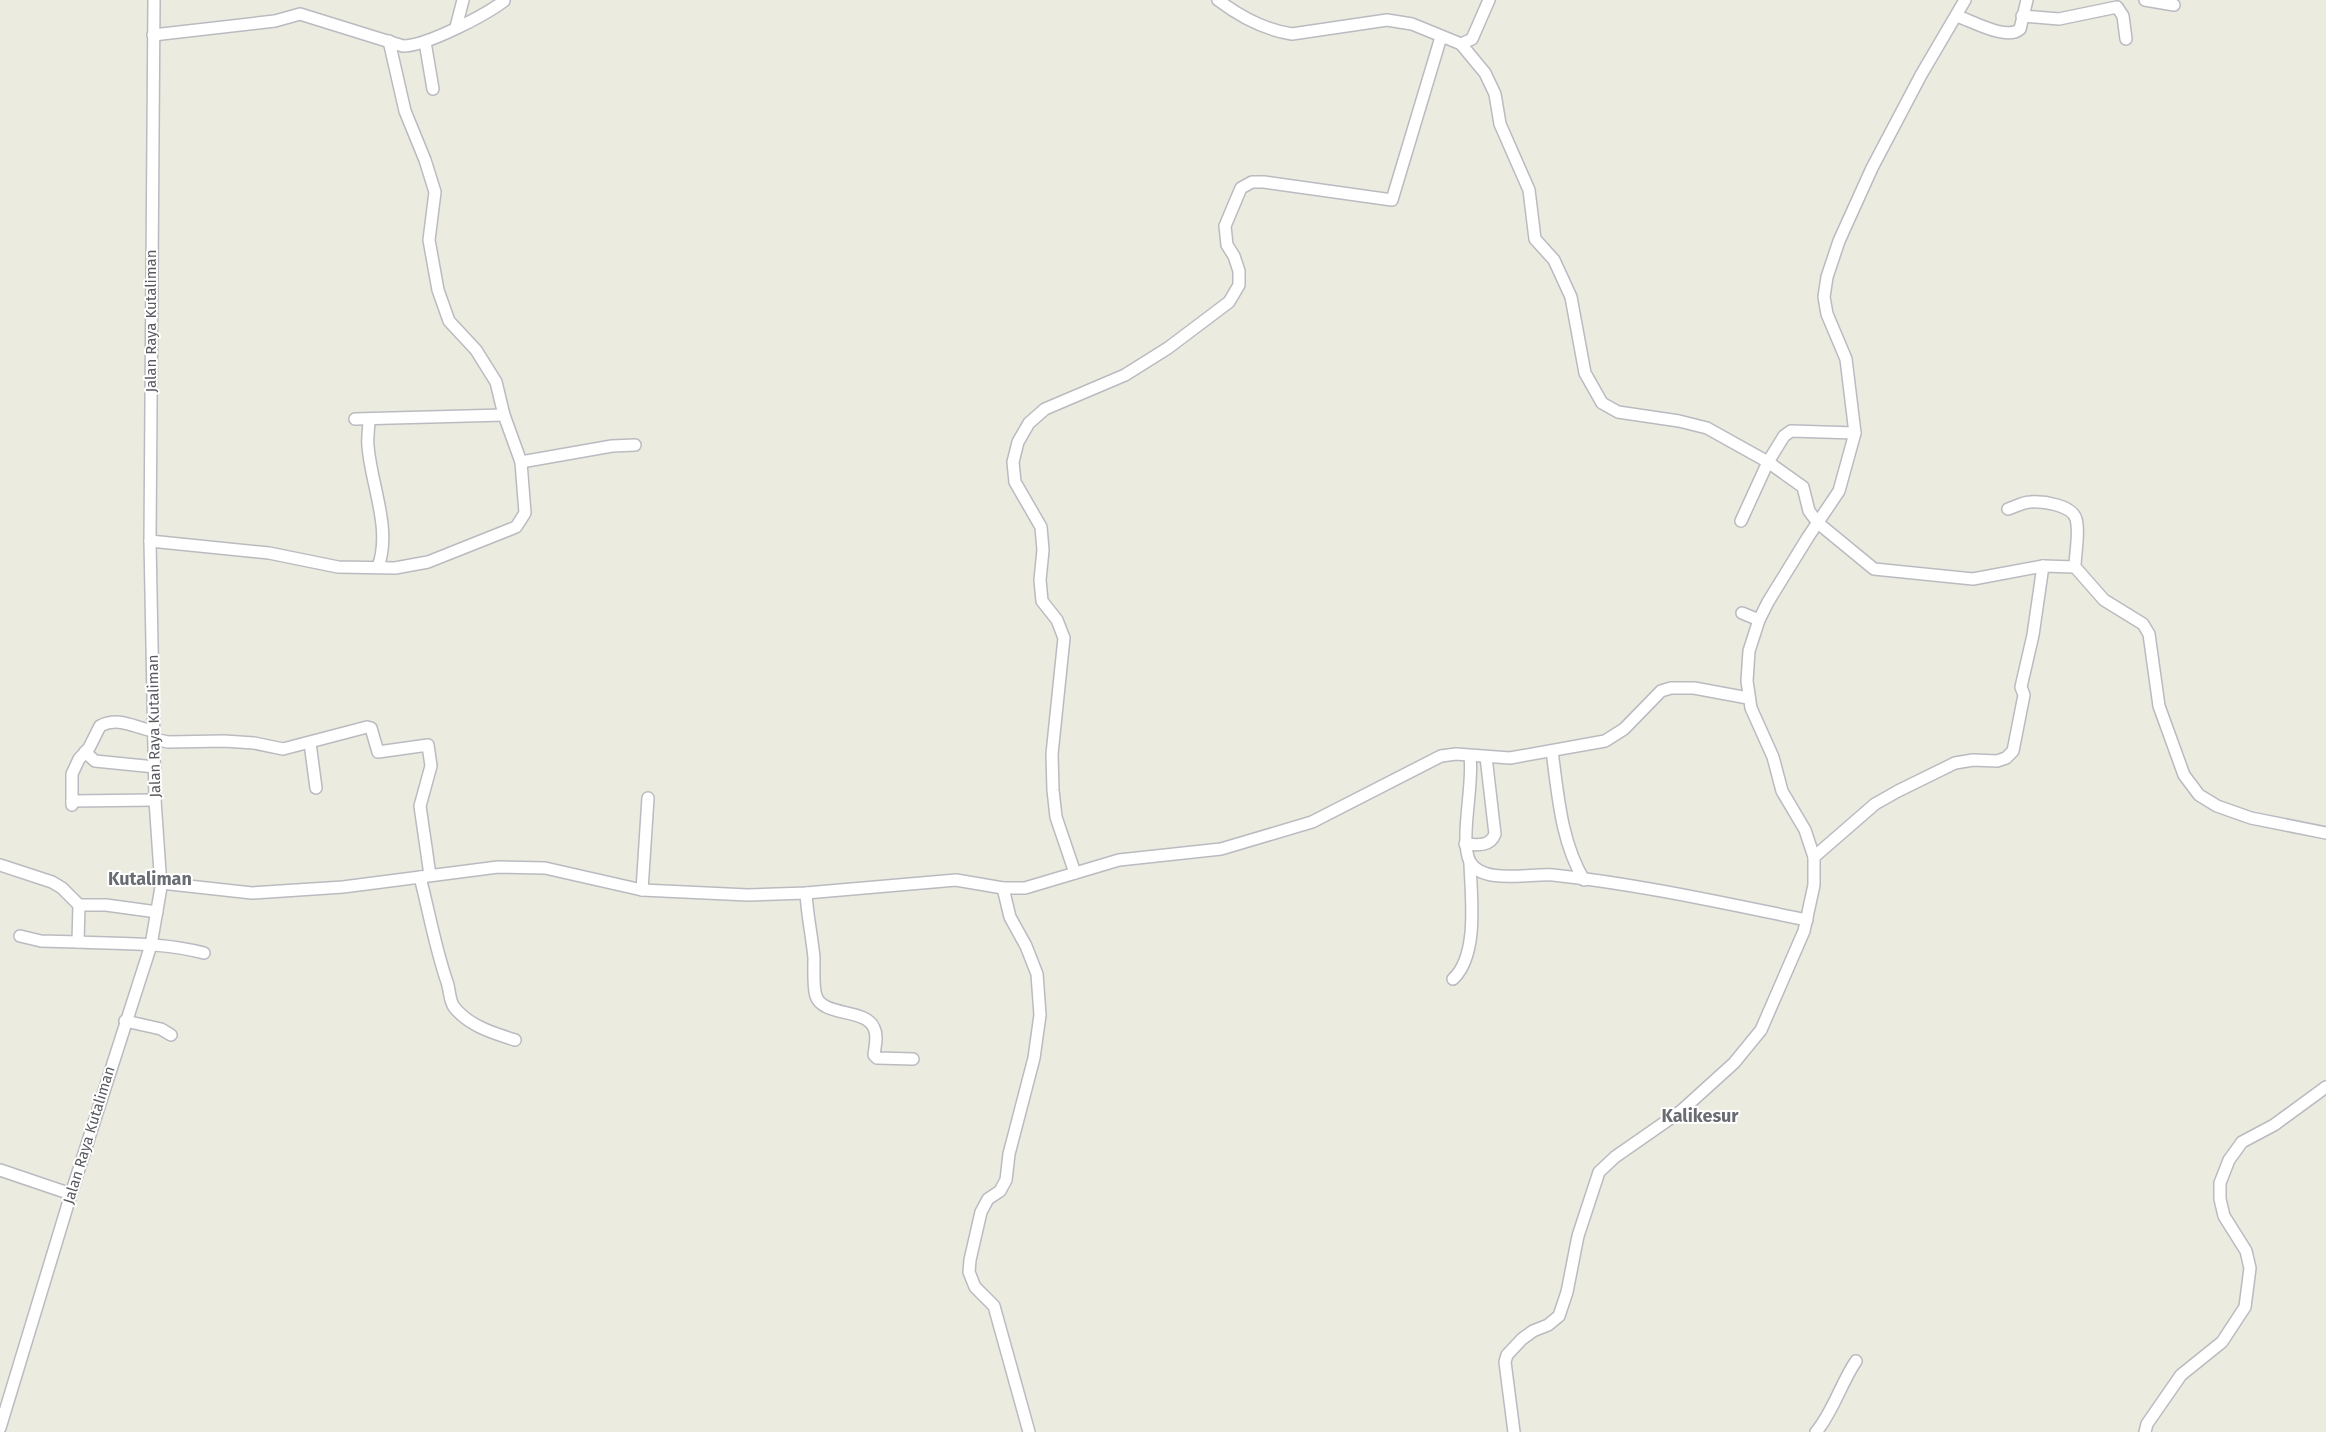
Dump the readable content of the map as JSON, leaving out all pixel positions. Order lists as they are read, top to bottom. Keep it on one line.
{"streets":{"street":["Jalan Raya Kutaliman"]},"districts":["Kutaliman","Kalikesur"]}
